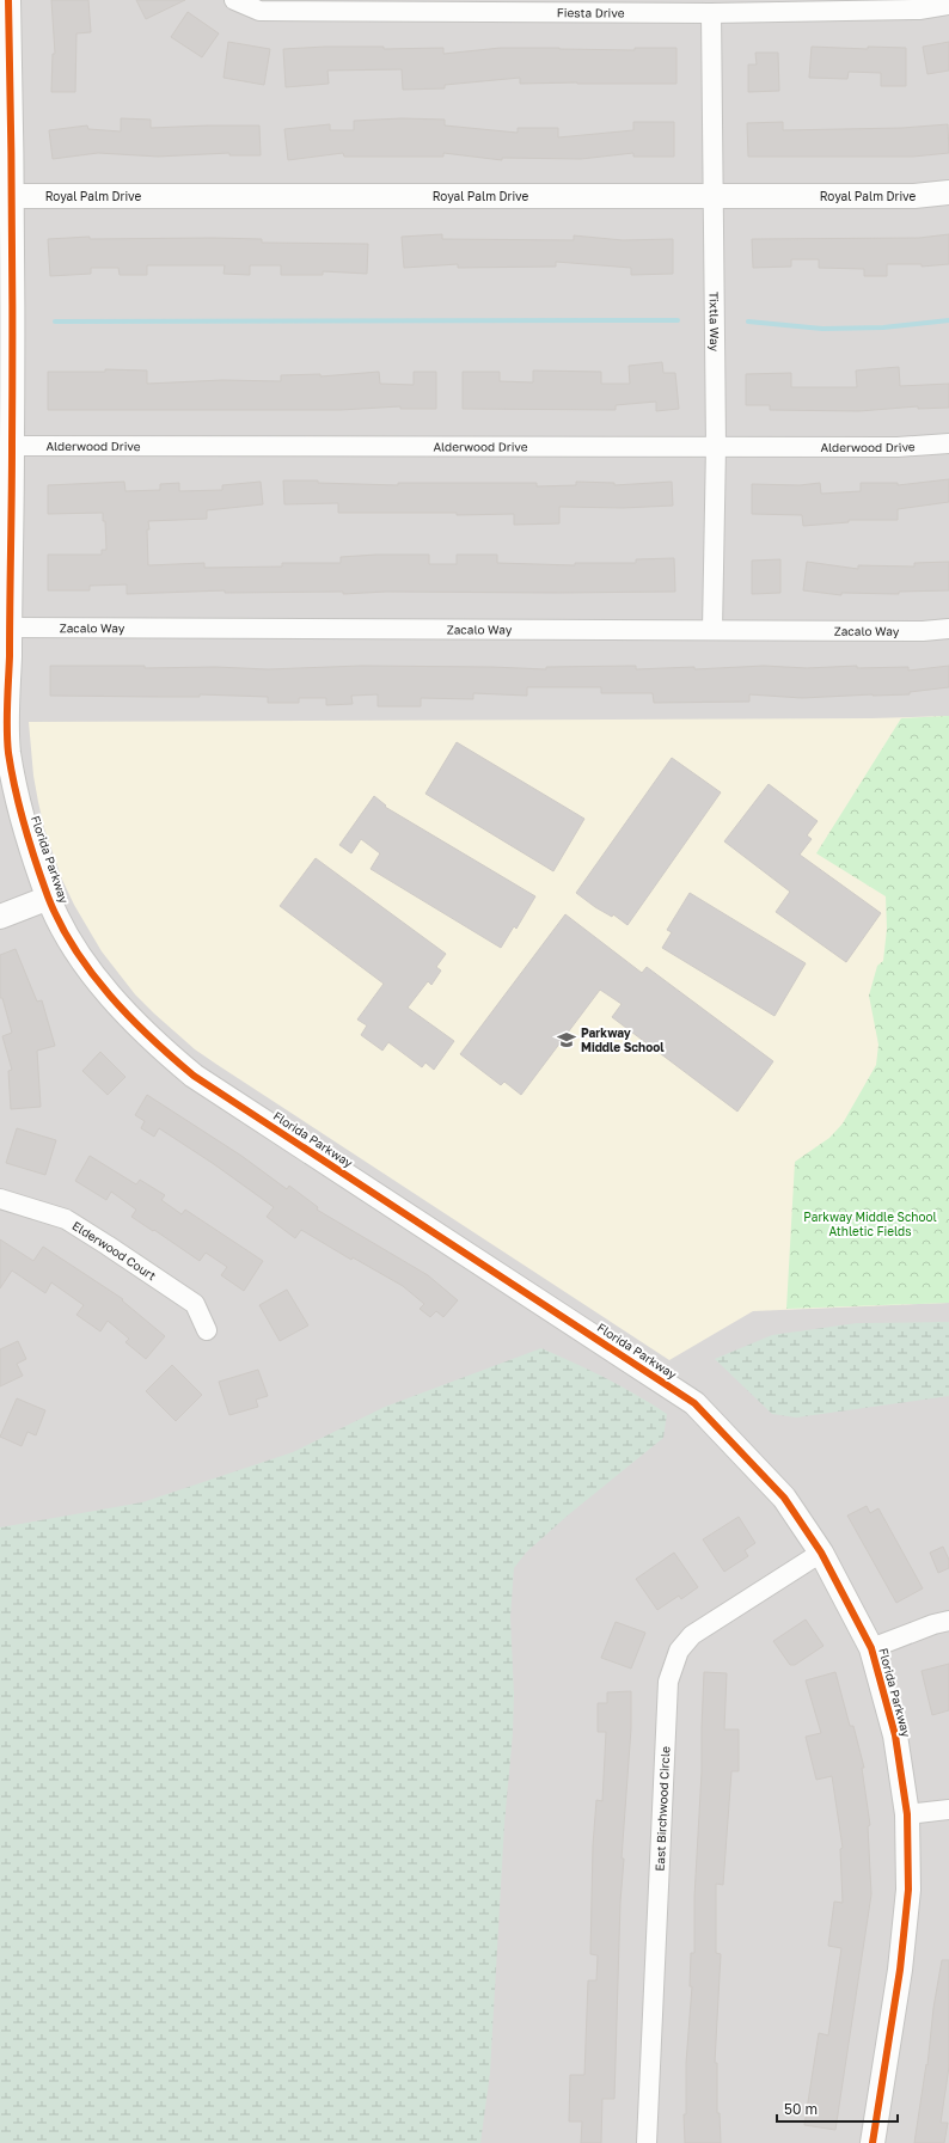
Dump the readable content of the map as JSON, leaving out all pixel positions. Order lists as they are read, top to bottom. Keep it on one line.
{"streets":{"street":["Fiesta Drive","Royal Palm Drive","Tixtla Way","Alderwood Drive","Zacalo Way","Florida Parkway","Elderwood Court","East Birchwood Circle"]},"crossings":[["Fiesta Drive","Tixtla Way"],["Royal Palm Drive","Tixtla Way"],["Royal Palm Drive","Florida Parkway"],["Tixtla Way","Alderwood Drive"],["Tixtla Way","Zacalo Way"],["Alderwood Drive","Florida Parkway"],["Zacalo Way","Florida Parkway"],["Florida Parkway","East Birchwood Circle"]],"parks":["Parkway Middle School Athletic Fields"],"places":{"school or university":["Parkway Middle School"]},"scale_bar":"50 m"}
